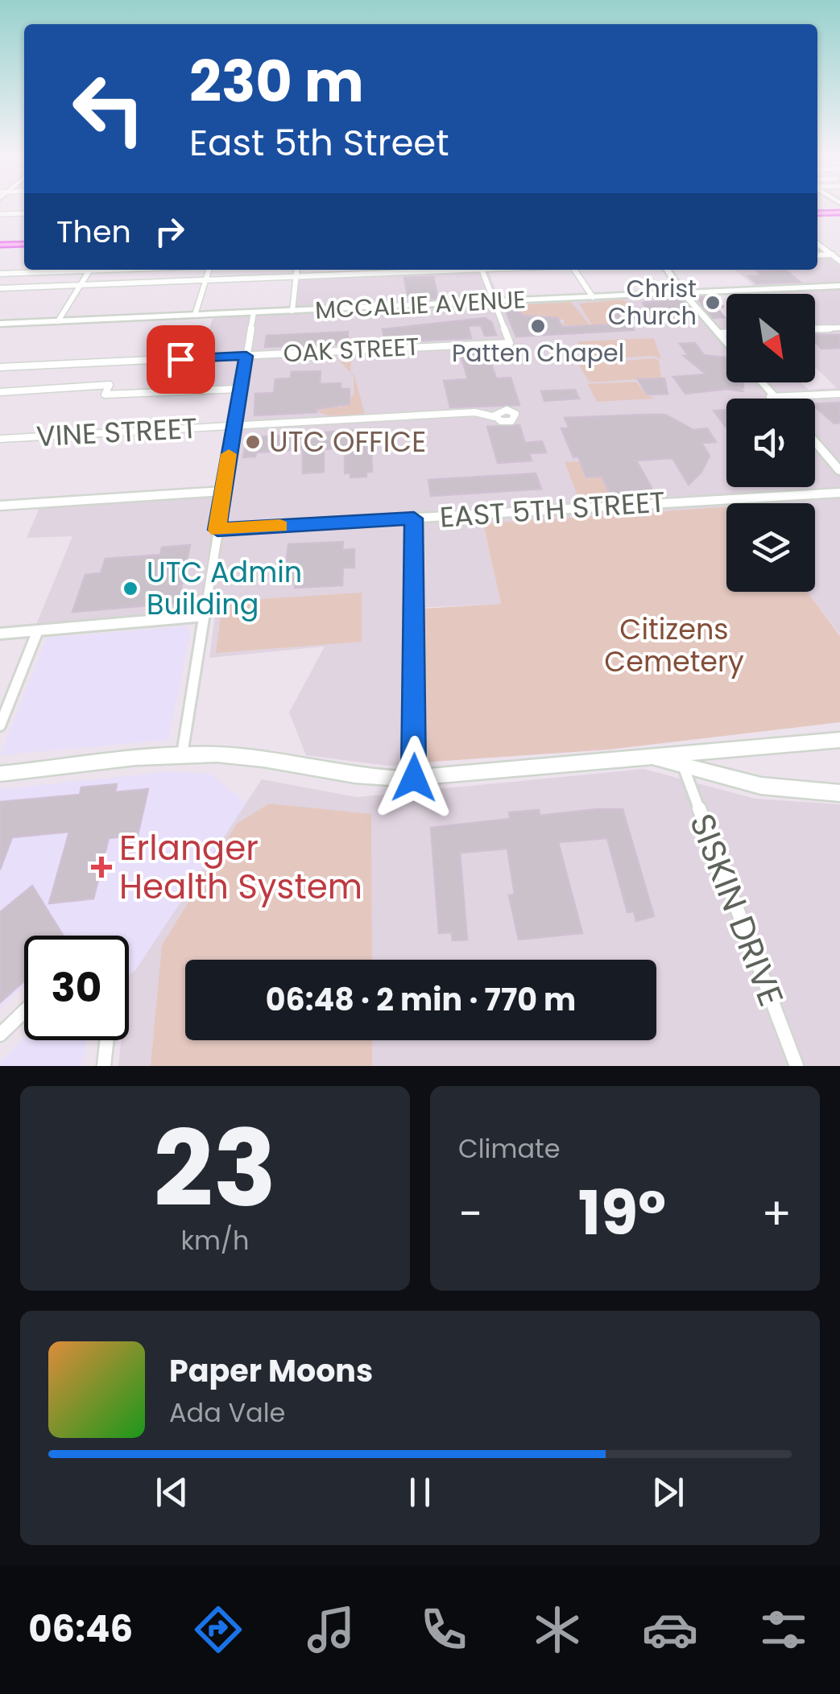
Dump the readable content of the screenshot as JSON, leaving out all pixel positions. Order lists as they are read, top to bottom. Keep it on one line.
{"streets":{"main road":["MCCALLIE AVENUE"],"street":["OAK STREET","VINE STREET","EAST 5TH STREET","SISKIN DRIVE"]},"crossings":[["MCCALLIE AVENUE","OAK STREET"]],"parks":["Citizens Cemetery"],"places":{"other":["Christ Church","Patten Chapel","UTC OFFICE","UTC Admin Building"],"health":["Erlanger Health System"]},"north":"bottom right","page":{"turn":["230 m","East 5th Street"],"then":"Then","limit":"30","trip":"06:48 · 2 min · 770 m","tile":[["23","km/h"],"Climate"],"heat":["−","19°","+"],"song":["Paper Moons","Ada Vale"],"tabs":"06:46"}}
